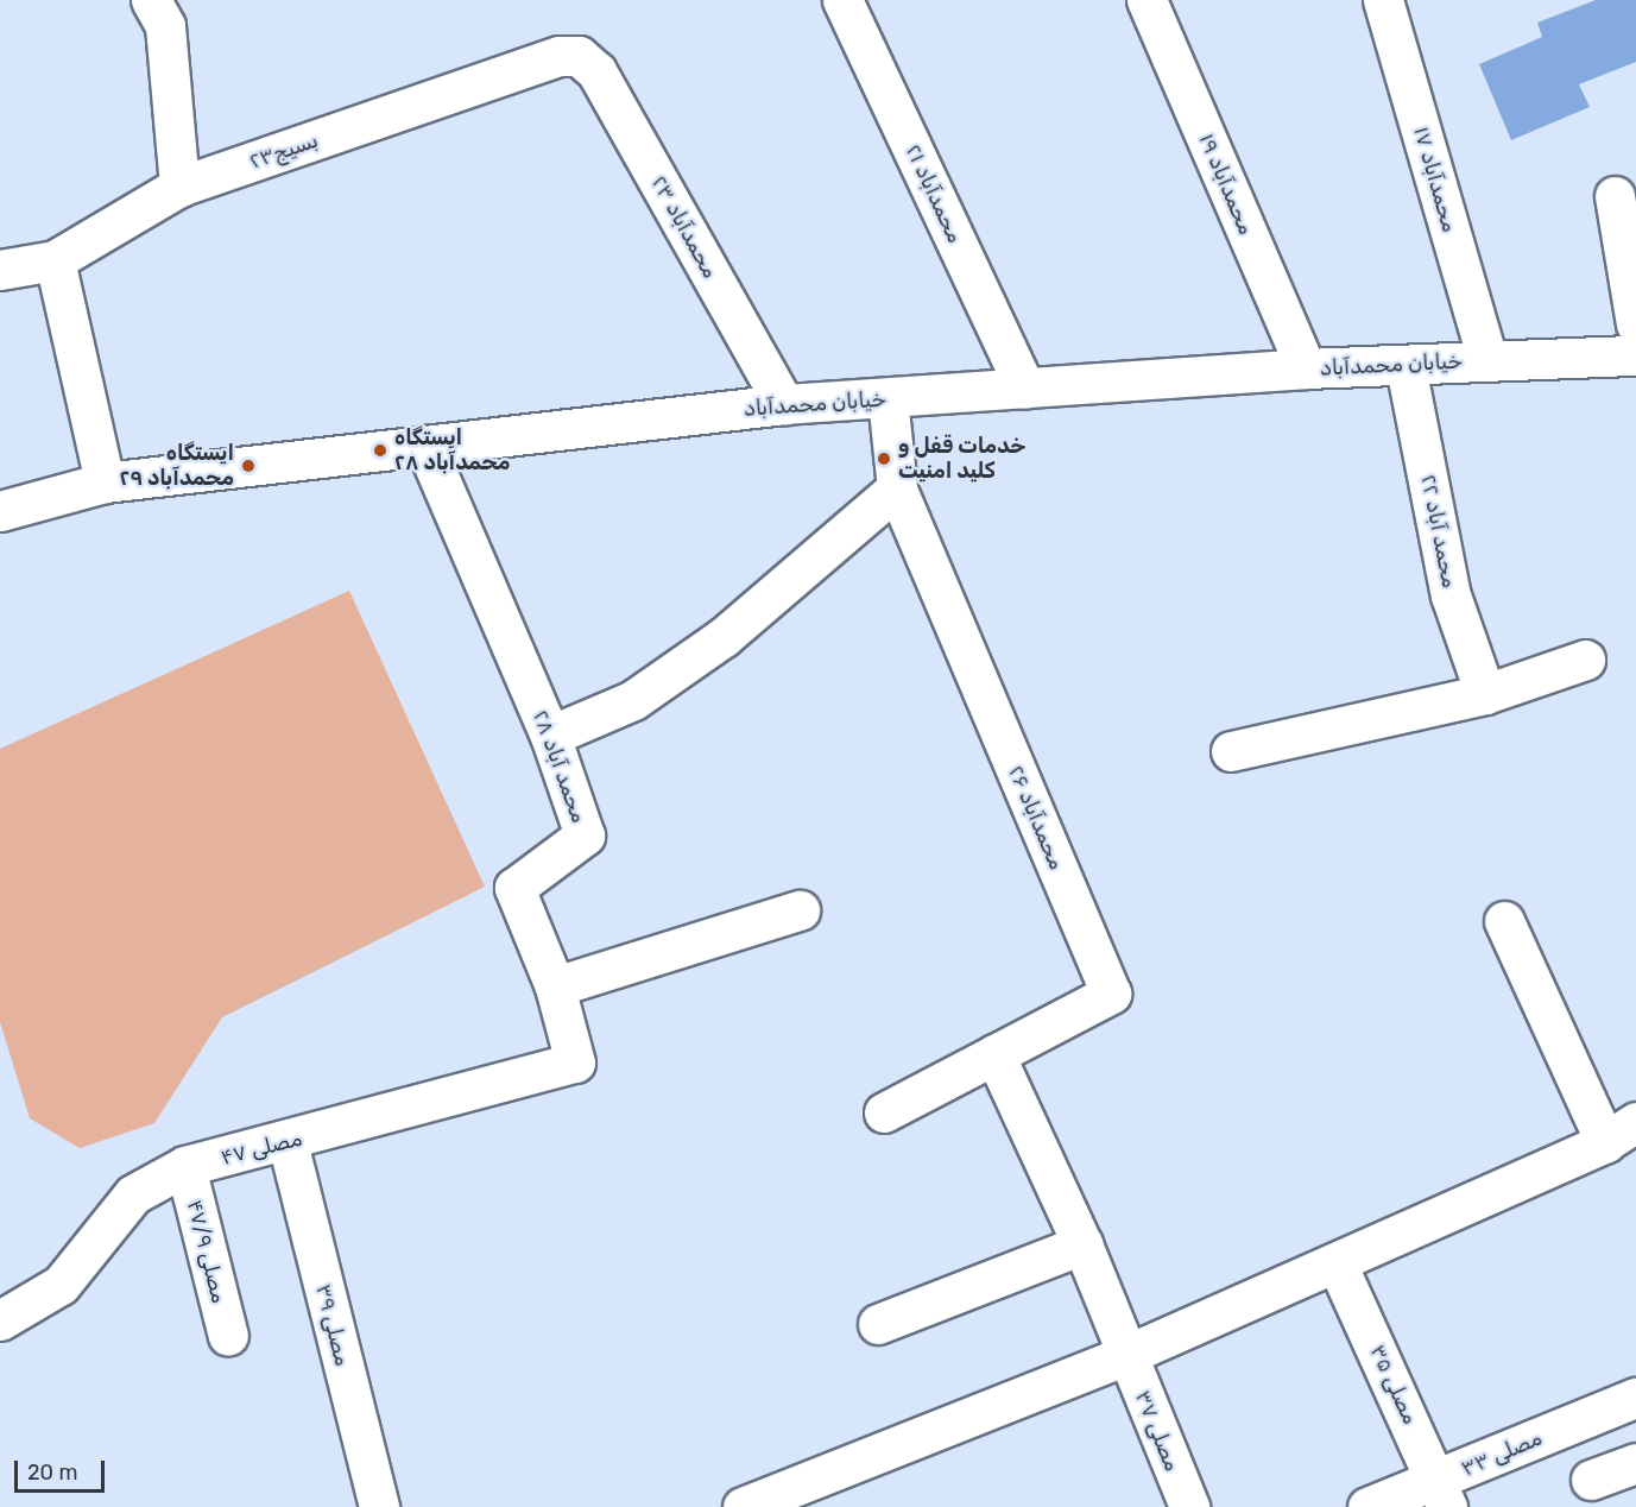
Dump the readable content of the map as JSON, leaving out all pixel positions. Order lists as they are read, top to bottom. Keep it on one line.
{"streets":{"street":["بسیج۲۳","محمدآباد ۱۷","محمدآباد ۱۹","محمدآباد ۲۱","محمدآباد ۲۳","خیابان محمدآباد","محمد آباد ۲۲","محمد آباد ۲۸","محمدآباد ۲۶","مصلی ۴۷","مصلی ۴۷/۹","مصلی ۳۹","مصلی ۳۵","مصلی ۳۷","مصلی ۳۳"]},"crossings":[["بسیج۲۳","محمدآباد ۲۳"],["محمدآباد ۱۷","خیابان محمدآباد"],["محمدآباد ۱۹","خیابان محمدآباد"],["محمدآباد ۲۱","خیابان محمدآباد"],["محمدآباد ۲۳","خیابان محمدآباد"],["خیابان محمدآباد","محمد آباد ۲۲"],["خیابان محمدآباد","محمد آباد ۲۸"],["خیابان محمدآباد","محمدآباد ۲۶"],["محمد آباد ۲۸","مصلی ۴۷"],["محمدآباد ۲۶","مصلی ۳۷"],["مصلی ۴۷","مصلی ۴۷/۹"],["مصلی ۴۷","مصلی ۳۹"],["مصلی ۳۵","مصلی ۳۳"]],"places":["ایستگاه محمدآباد ۲۸","خدمات قفل و کلید امنیت","ایستگاه محمدآباد ۲۹"],"scale_bar":"20 m"}
